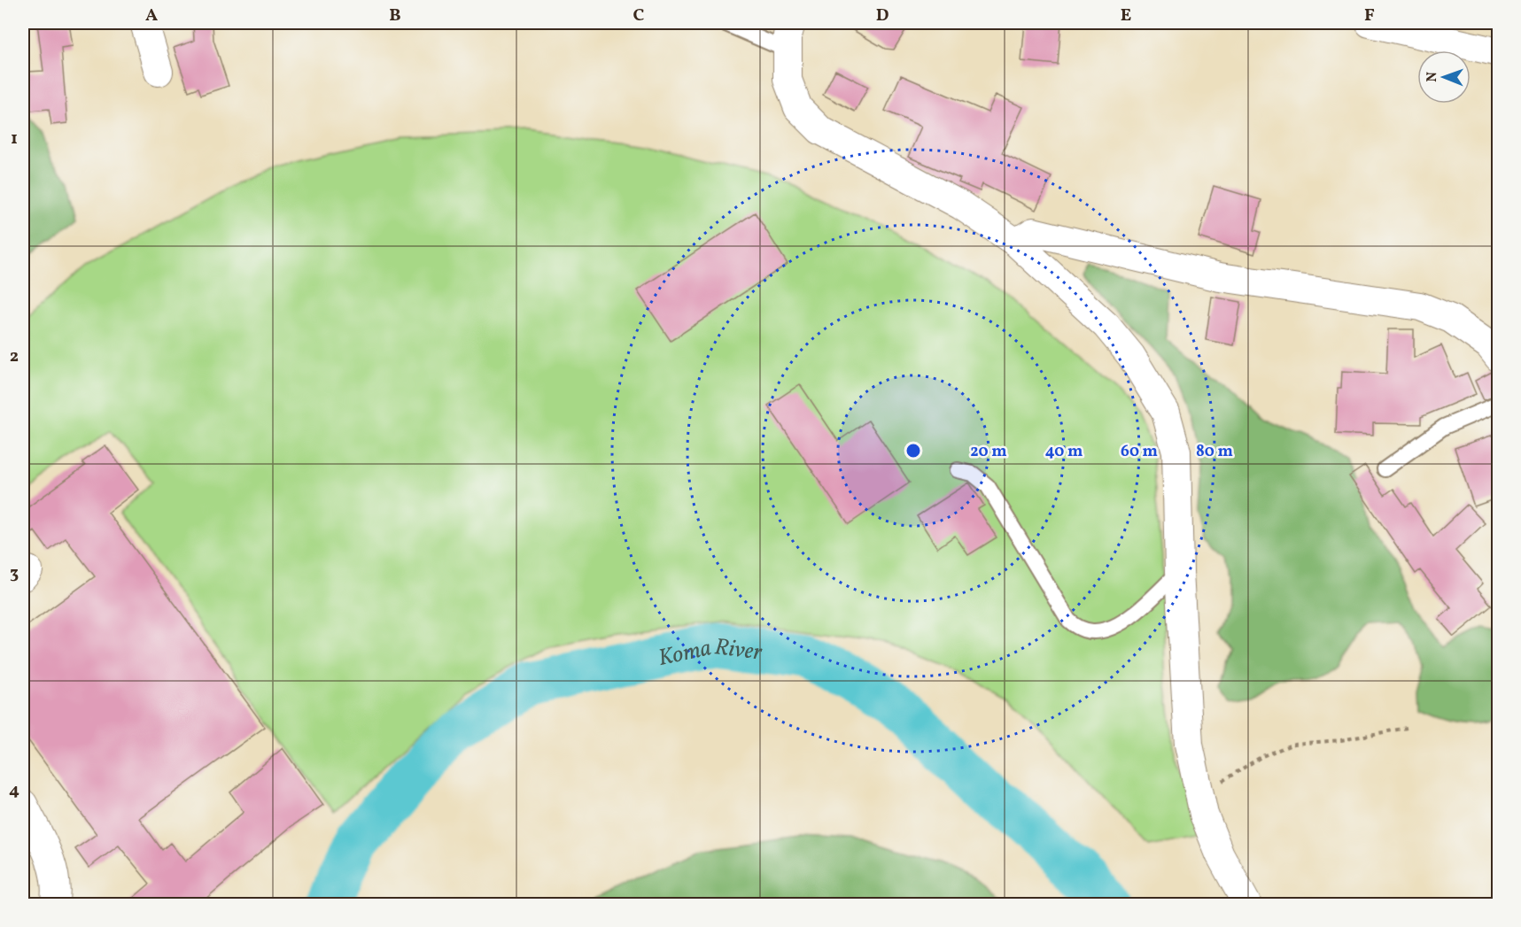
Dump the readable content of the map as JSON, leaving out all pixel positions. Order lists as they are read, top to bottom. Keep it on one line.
{"water":["Koma River"],"north":"left","grid":{"columns":["A","B","C","D","E","F"],"rows":["1","2","3","4"]},"rings":["20 m","40 m","60 m","80 m"]}
